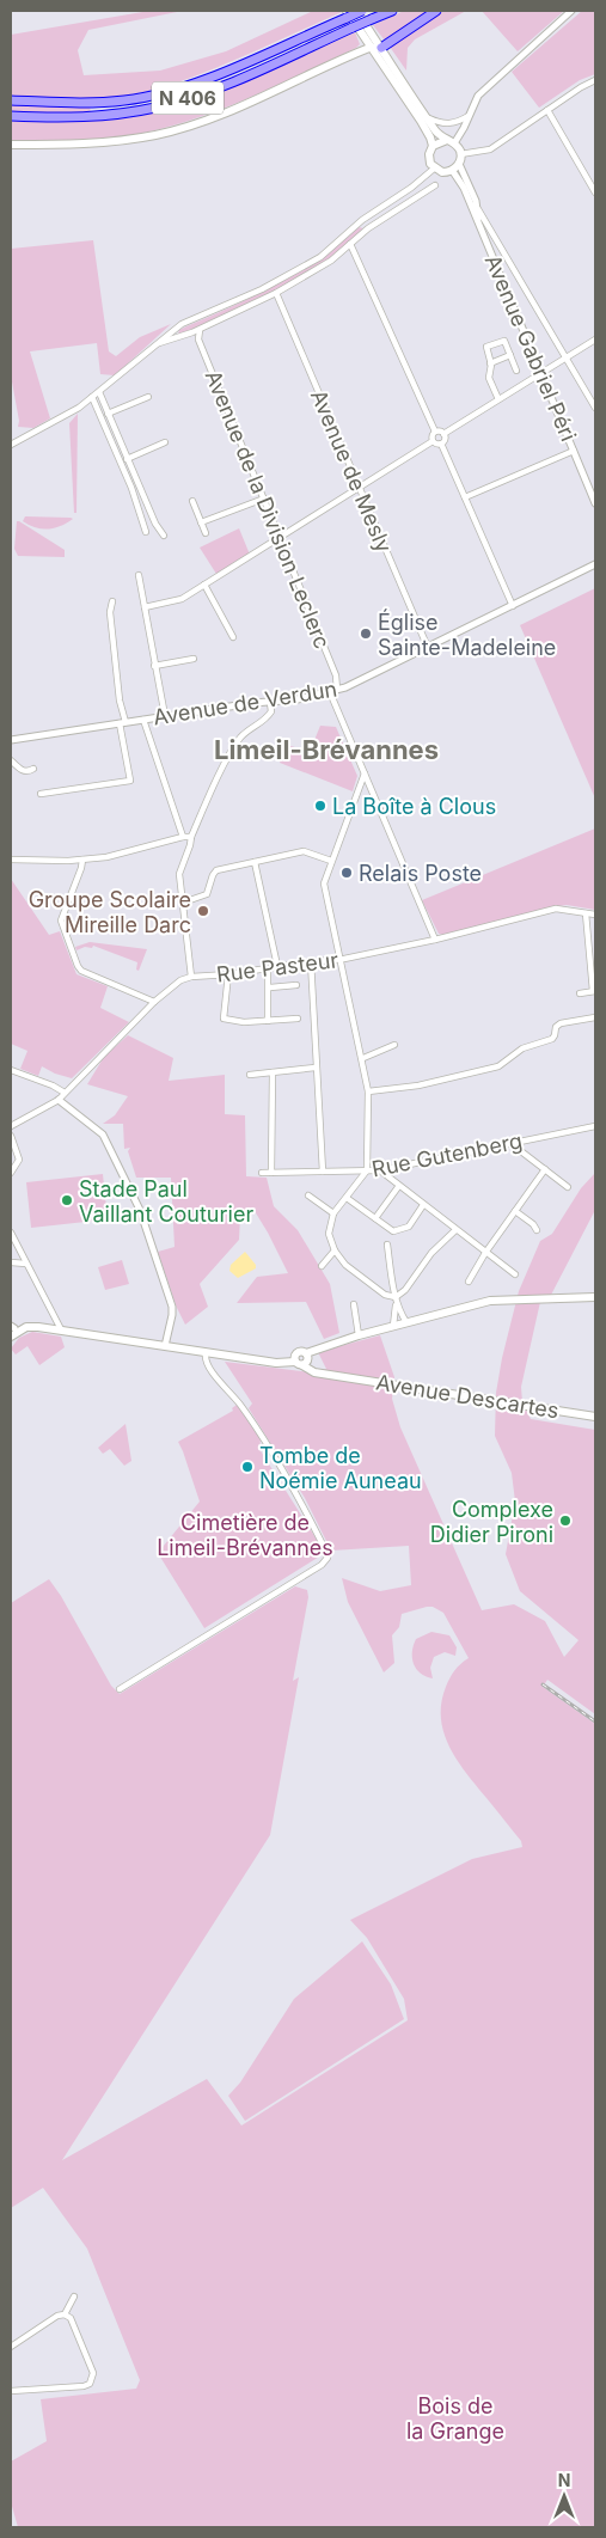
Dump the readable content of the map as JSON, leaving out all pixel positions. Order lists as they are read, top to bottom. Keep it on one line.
{"streets":{"highway":["N 406"],"main road":["Avenue Descartes"],"street":["Avenue Gabriel Péri","Avenue de Mesly","Avenue de la Division Leclerc","Avenue de Verdun","Rue Pasteur","Rue Gutenberg"]},"crossings":[["Avenue de Mesly","Avenue de Verdun"],["Avenue de la Division Leclerc","Avenue de Verdun"],["Avenue de la Division Leclerc","Rue Pasteur"]],"districts":["Limeil-Brévannes"],"parks":["Cimetière de Limeil-Brévannes","Bois de la Grange"],"places":["Église Sainte-Madeleine","La Boîte à Clous","Relais Poste","Groupe Scolaire Mireille Darc","Stade Paul Vaillant Couturier","Tombe de Noémie Auneau","Complexe Didier Pironi"],"north":"top"}
